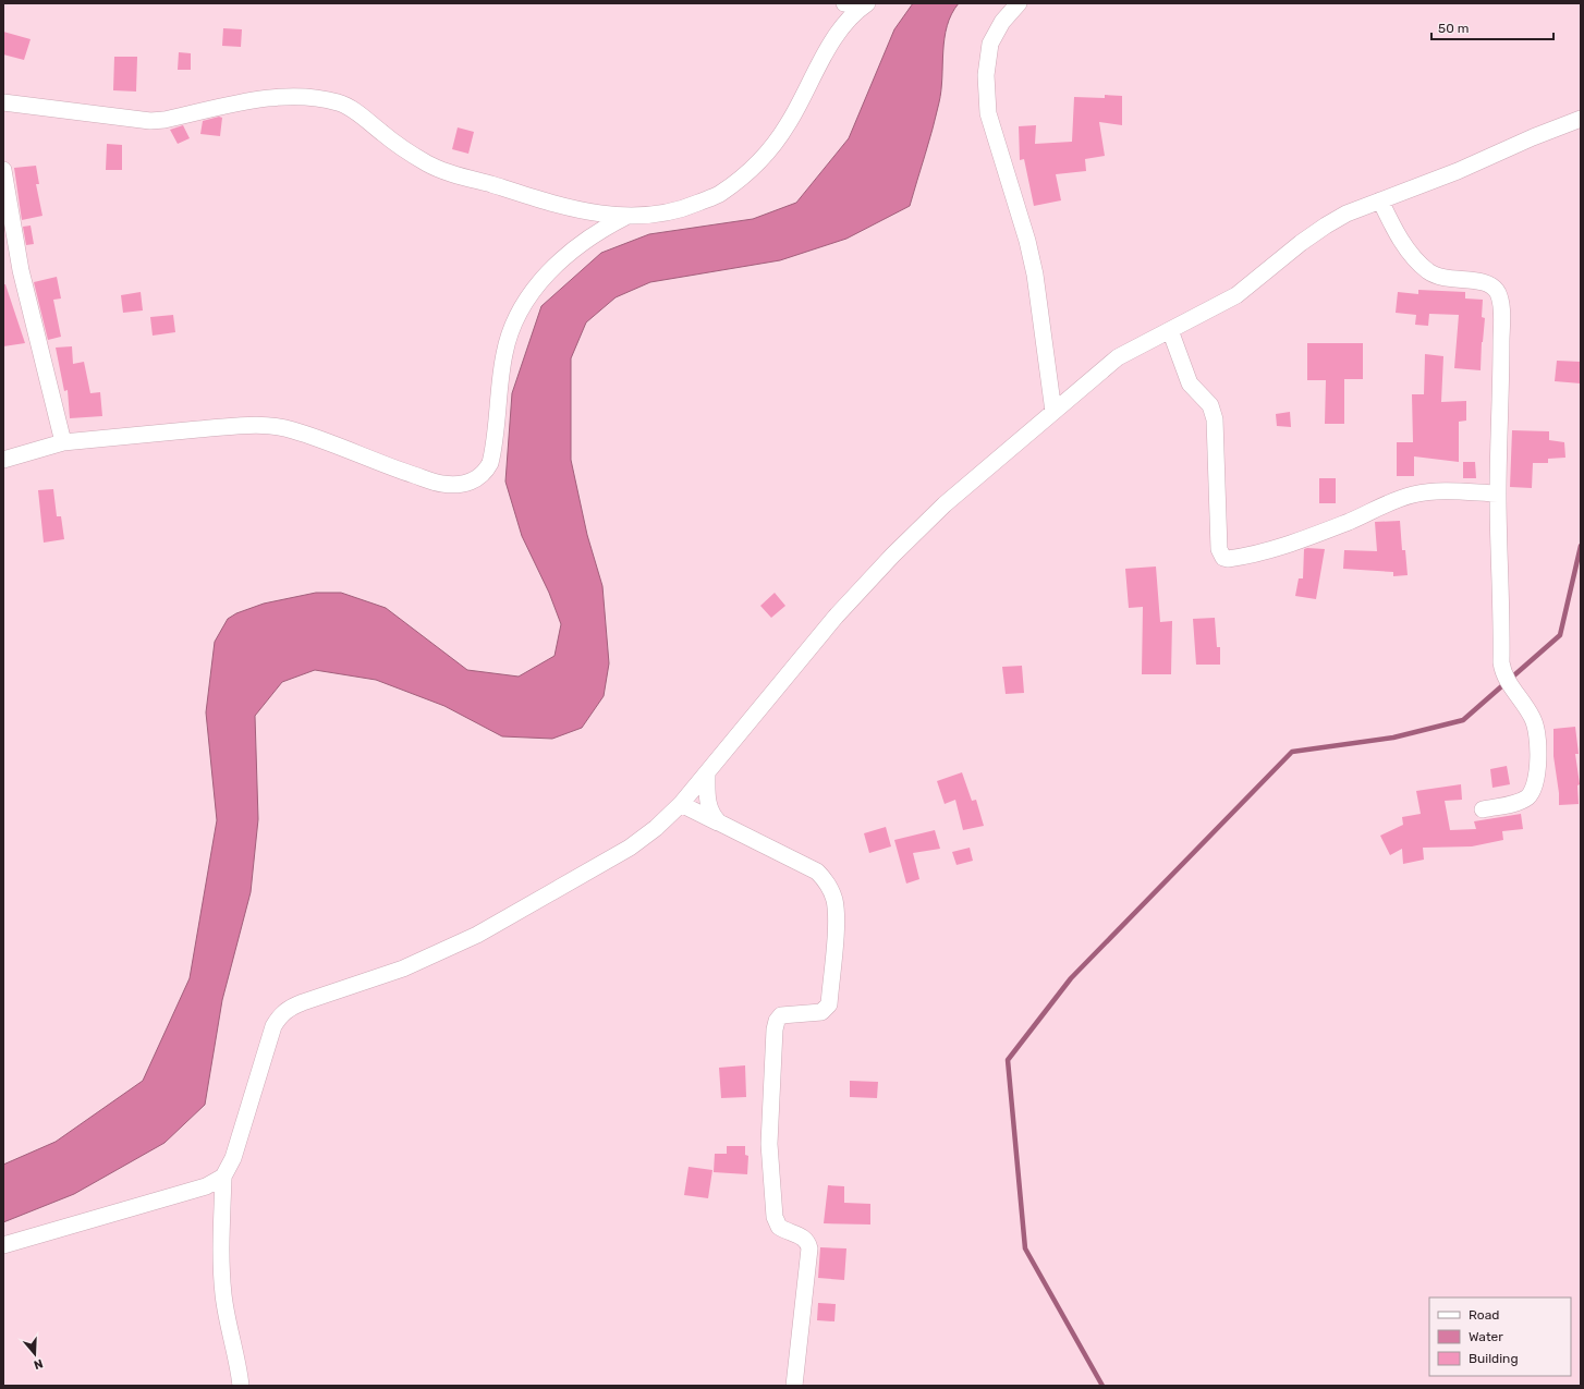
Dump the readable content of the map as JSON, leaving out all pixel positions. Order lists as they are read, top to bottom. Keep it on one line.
{"legend":["Road","Water","Building"],"scale_bar":"50 m","north":"bottom"}
